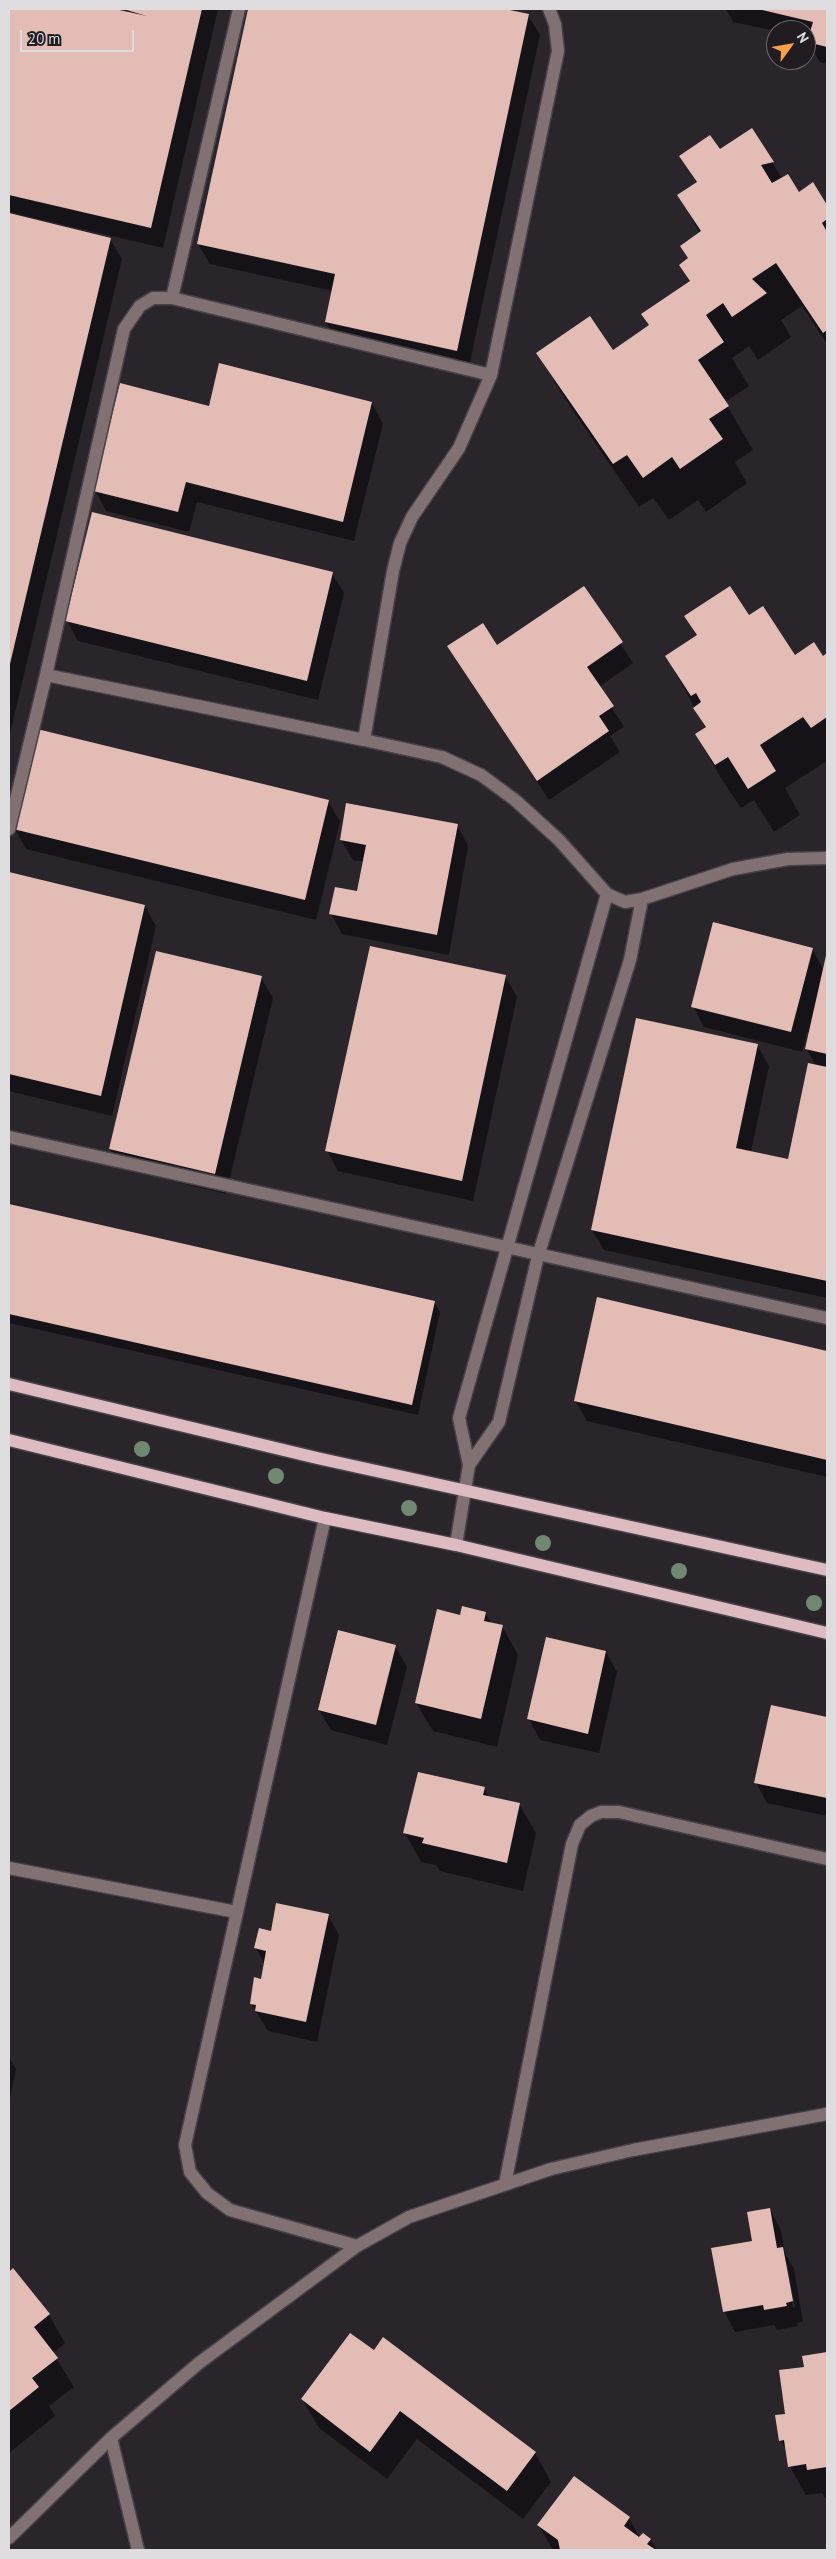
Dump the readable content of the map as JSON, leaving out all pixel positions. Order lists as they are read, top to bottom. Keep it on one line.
{"scale_bar":"20 m","north":"top right"}
